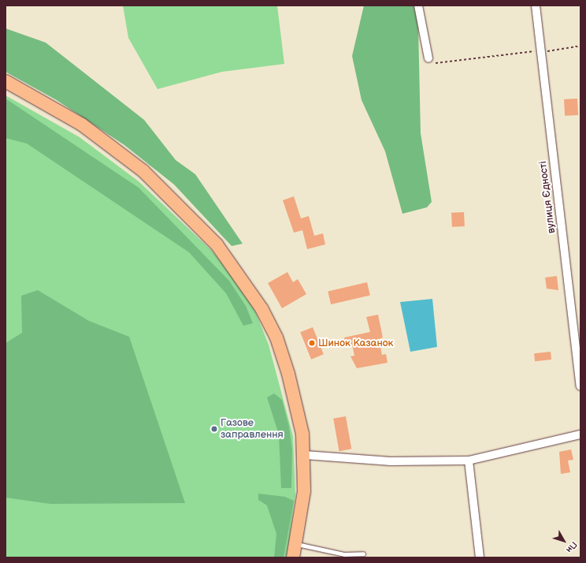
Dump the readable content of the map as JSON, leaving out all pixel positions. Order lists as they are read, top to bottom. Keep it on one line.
{"streets":{"street":["вулиця Єдності"]},"places":["Шинок Казанок","Газове заправлення"],"north":"bottom right"}
